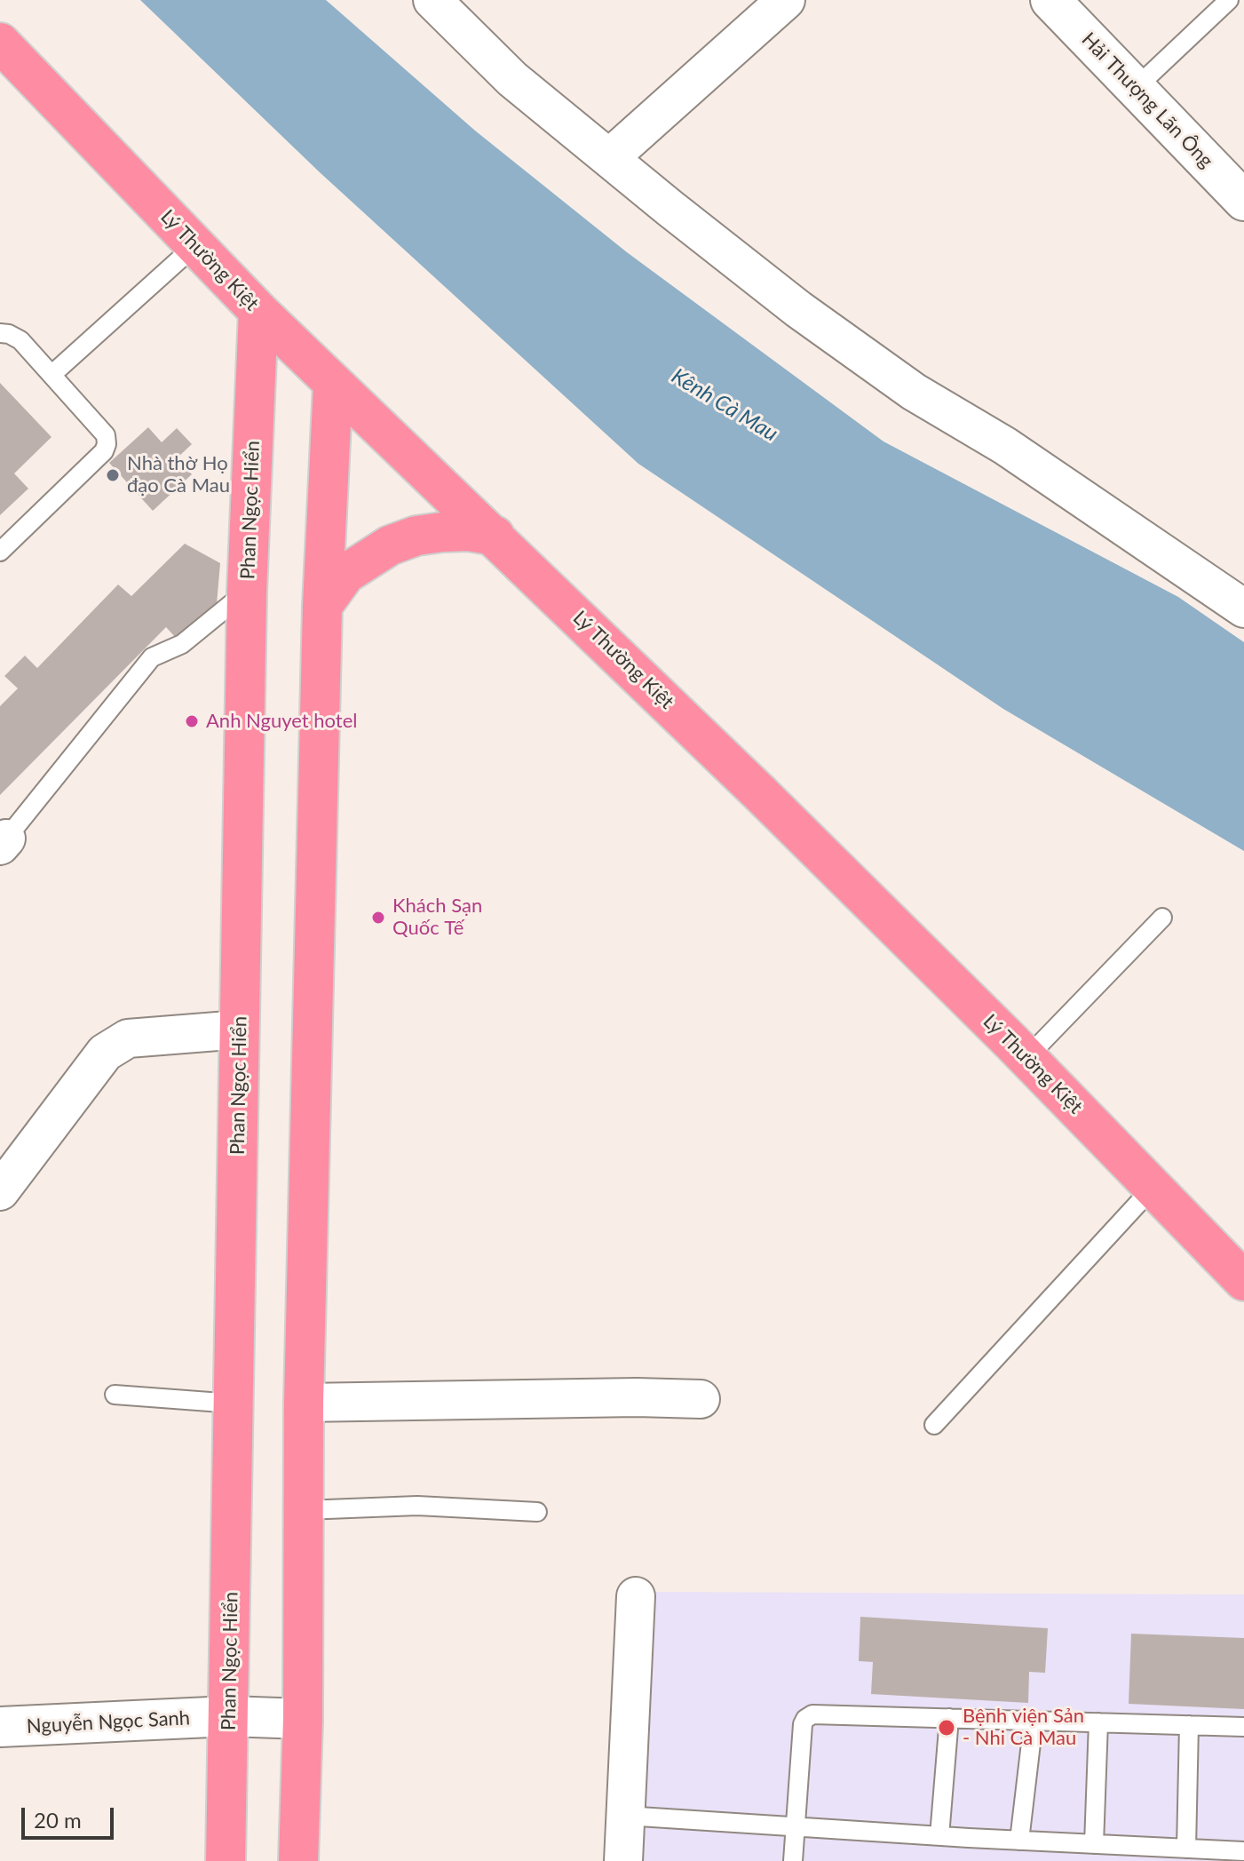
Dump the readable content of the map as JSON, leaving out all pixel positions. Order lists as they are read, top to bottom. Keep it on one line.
{"streets":{"highway":["Lý Thường Kiệt","Phan Ngọc Hiển"],"street":["Hải Thượng Lãn Ông","Nguyễn Ngọc Sanh"]},"crossings":[["Lý Thường Kiệt","Phan Ngọc Hiển"],["Phan Ngọc Hiển","Nguyễn Ngọc Sanh"]],"water":["Kênh Cà Mau"],"places":["Nhà thờ Họ đạo Cà Mau","Anh Nguyet hotel","Khách Sạn Quốc Tế","Bệnh viện Sản - Nhi Cà Mau"],"scale_bar":"20 m"}
